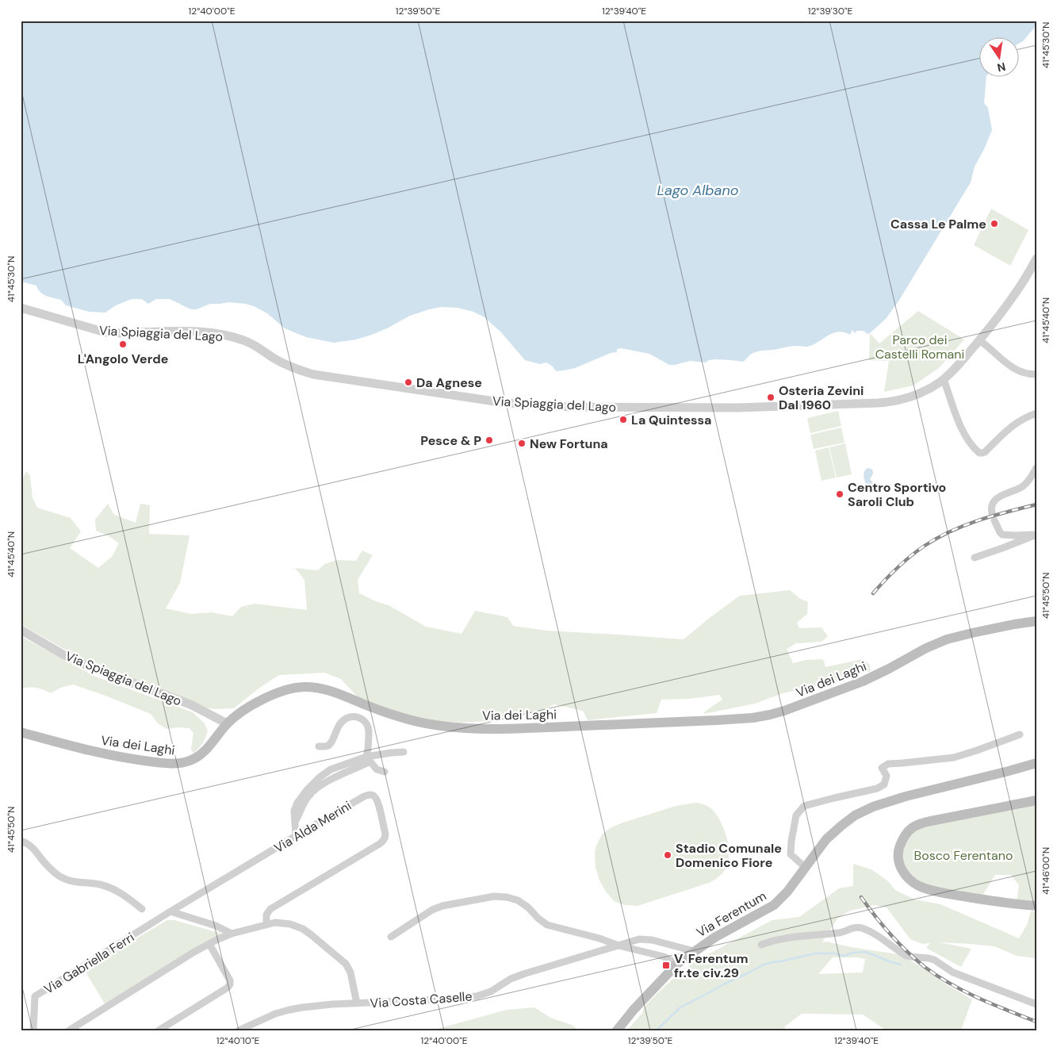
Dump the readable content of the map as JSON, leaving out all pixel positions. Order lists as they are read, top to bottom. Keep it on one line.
{"streets":{"main road":["Via dei Laghi","Via Ferentum"],"street":["Via Spiaggia del Lago","Via Alda Merini","Via Gabriella Ferri","Via Costa Caselle"]},"crossings":[["Via Spiaggia del Lago","Via dei Laghi"],["Via Alda Merini","Via Gabriella Ferri"],["Via Ferentum","Via Costa Caselle"]],"water":["Lago Albano"],"parks":["Parco dei Castelli Romani","Bosco Ferentano"],"places":{"other":["Cassa Le Palme","L'Angolo Verde","Da Agnese","Osteria Zevini Dal 1960","La Quintessa","Pesce & P","New Fortuna","Centro Sportivo Saroli Club","Stadio Comunale Domenico Fiore"],"transit":["V. Ferentum fr.te civ.29"]},"north":"bottom","coordinates":["12°40'00\"E","12°39'50\"E","12°39'40\"E","12°39'30\"E","41°45'30\"N","41°45'40\"N","41°45'50\"N","41°46'00\"N","12°40'10\"E"]}
